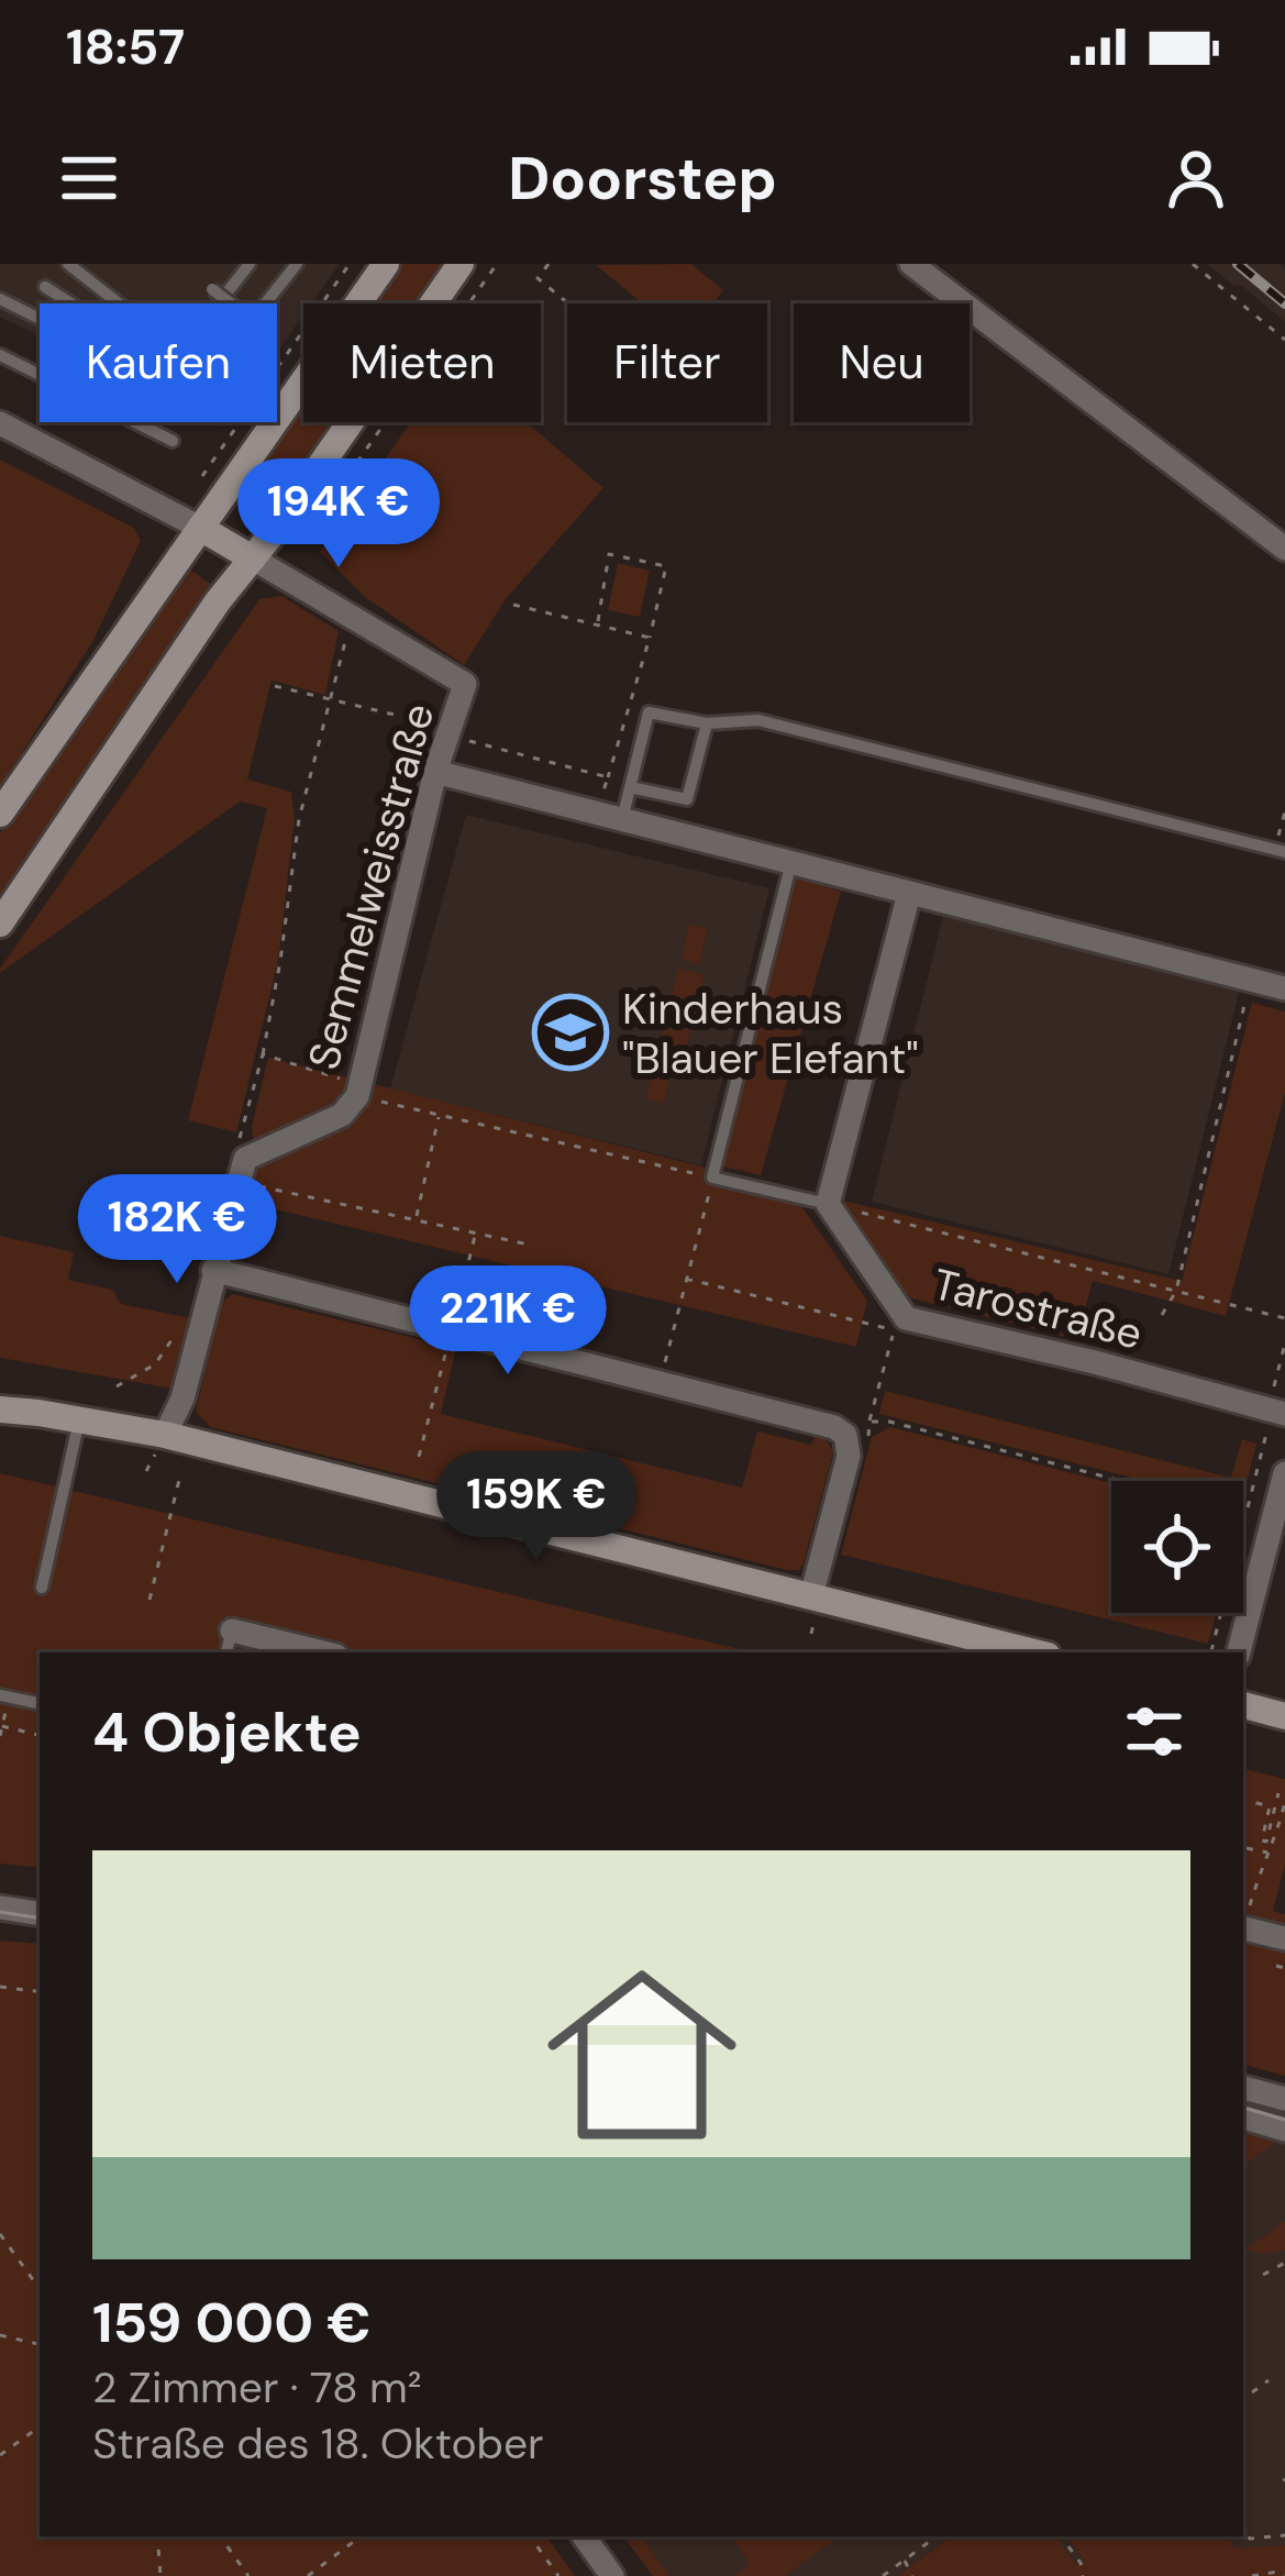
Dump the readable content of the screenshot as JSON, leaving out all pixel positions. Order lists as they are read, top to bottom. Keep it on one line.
{"streets":{"street":["Semmelweisstraße","Tarostraße"]},"places":{"school or university":["Kinderhaus \"Blauer Elefant\""]},"page":{"status":"18:57","header":"Doorstep","chip":["Kaufen","Mieten","Filter","Neu"],"price":["194K €","182K €","221K €","159K €"],"heading":"4 Objekte","list":[{"name":"159 000 €","note":"2 Zimmer · 78 m² · Straße des 18. Oktober"}]}}
